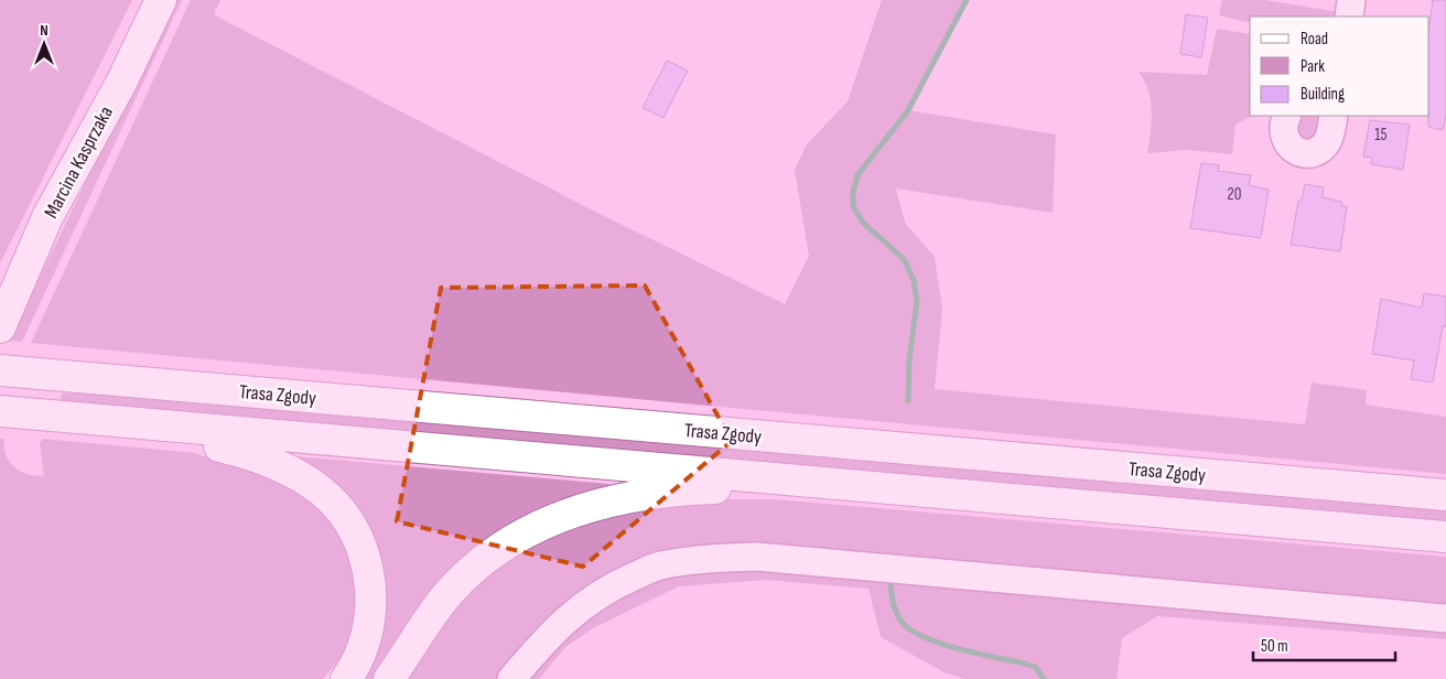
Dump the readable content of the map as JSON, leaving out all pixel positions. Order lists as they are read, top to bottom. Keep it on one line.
{"streets":{"main road":["Marcina Kasprzaka","Trasa Zgody"]},"house_numbers":["15","20"],"legend":["Road","Park","Building"],"scale_bar":"50 m","north":"top"}
